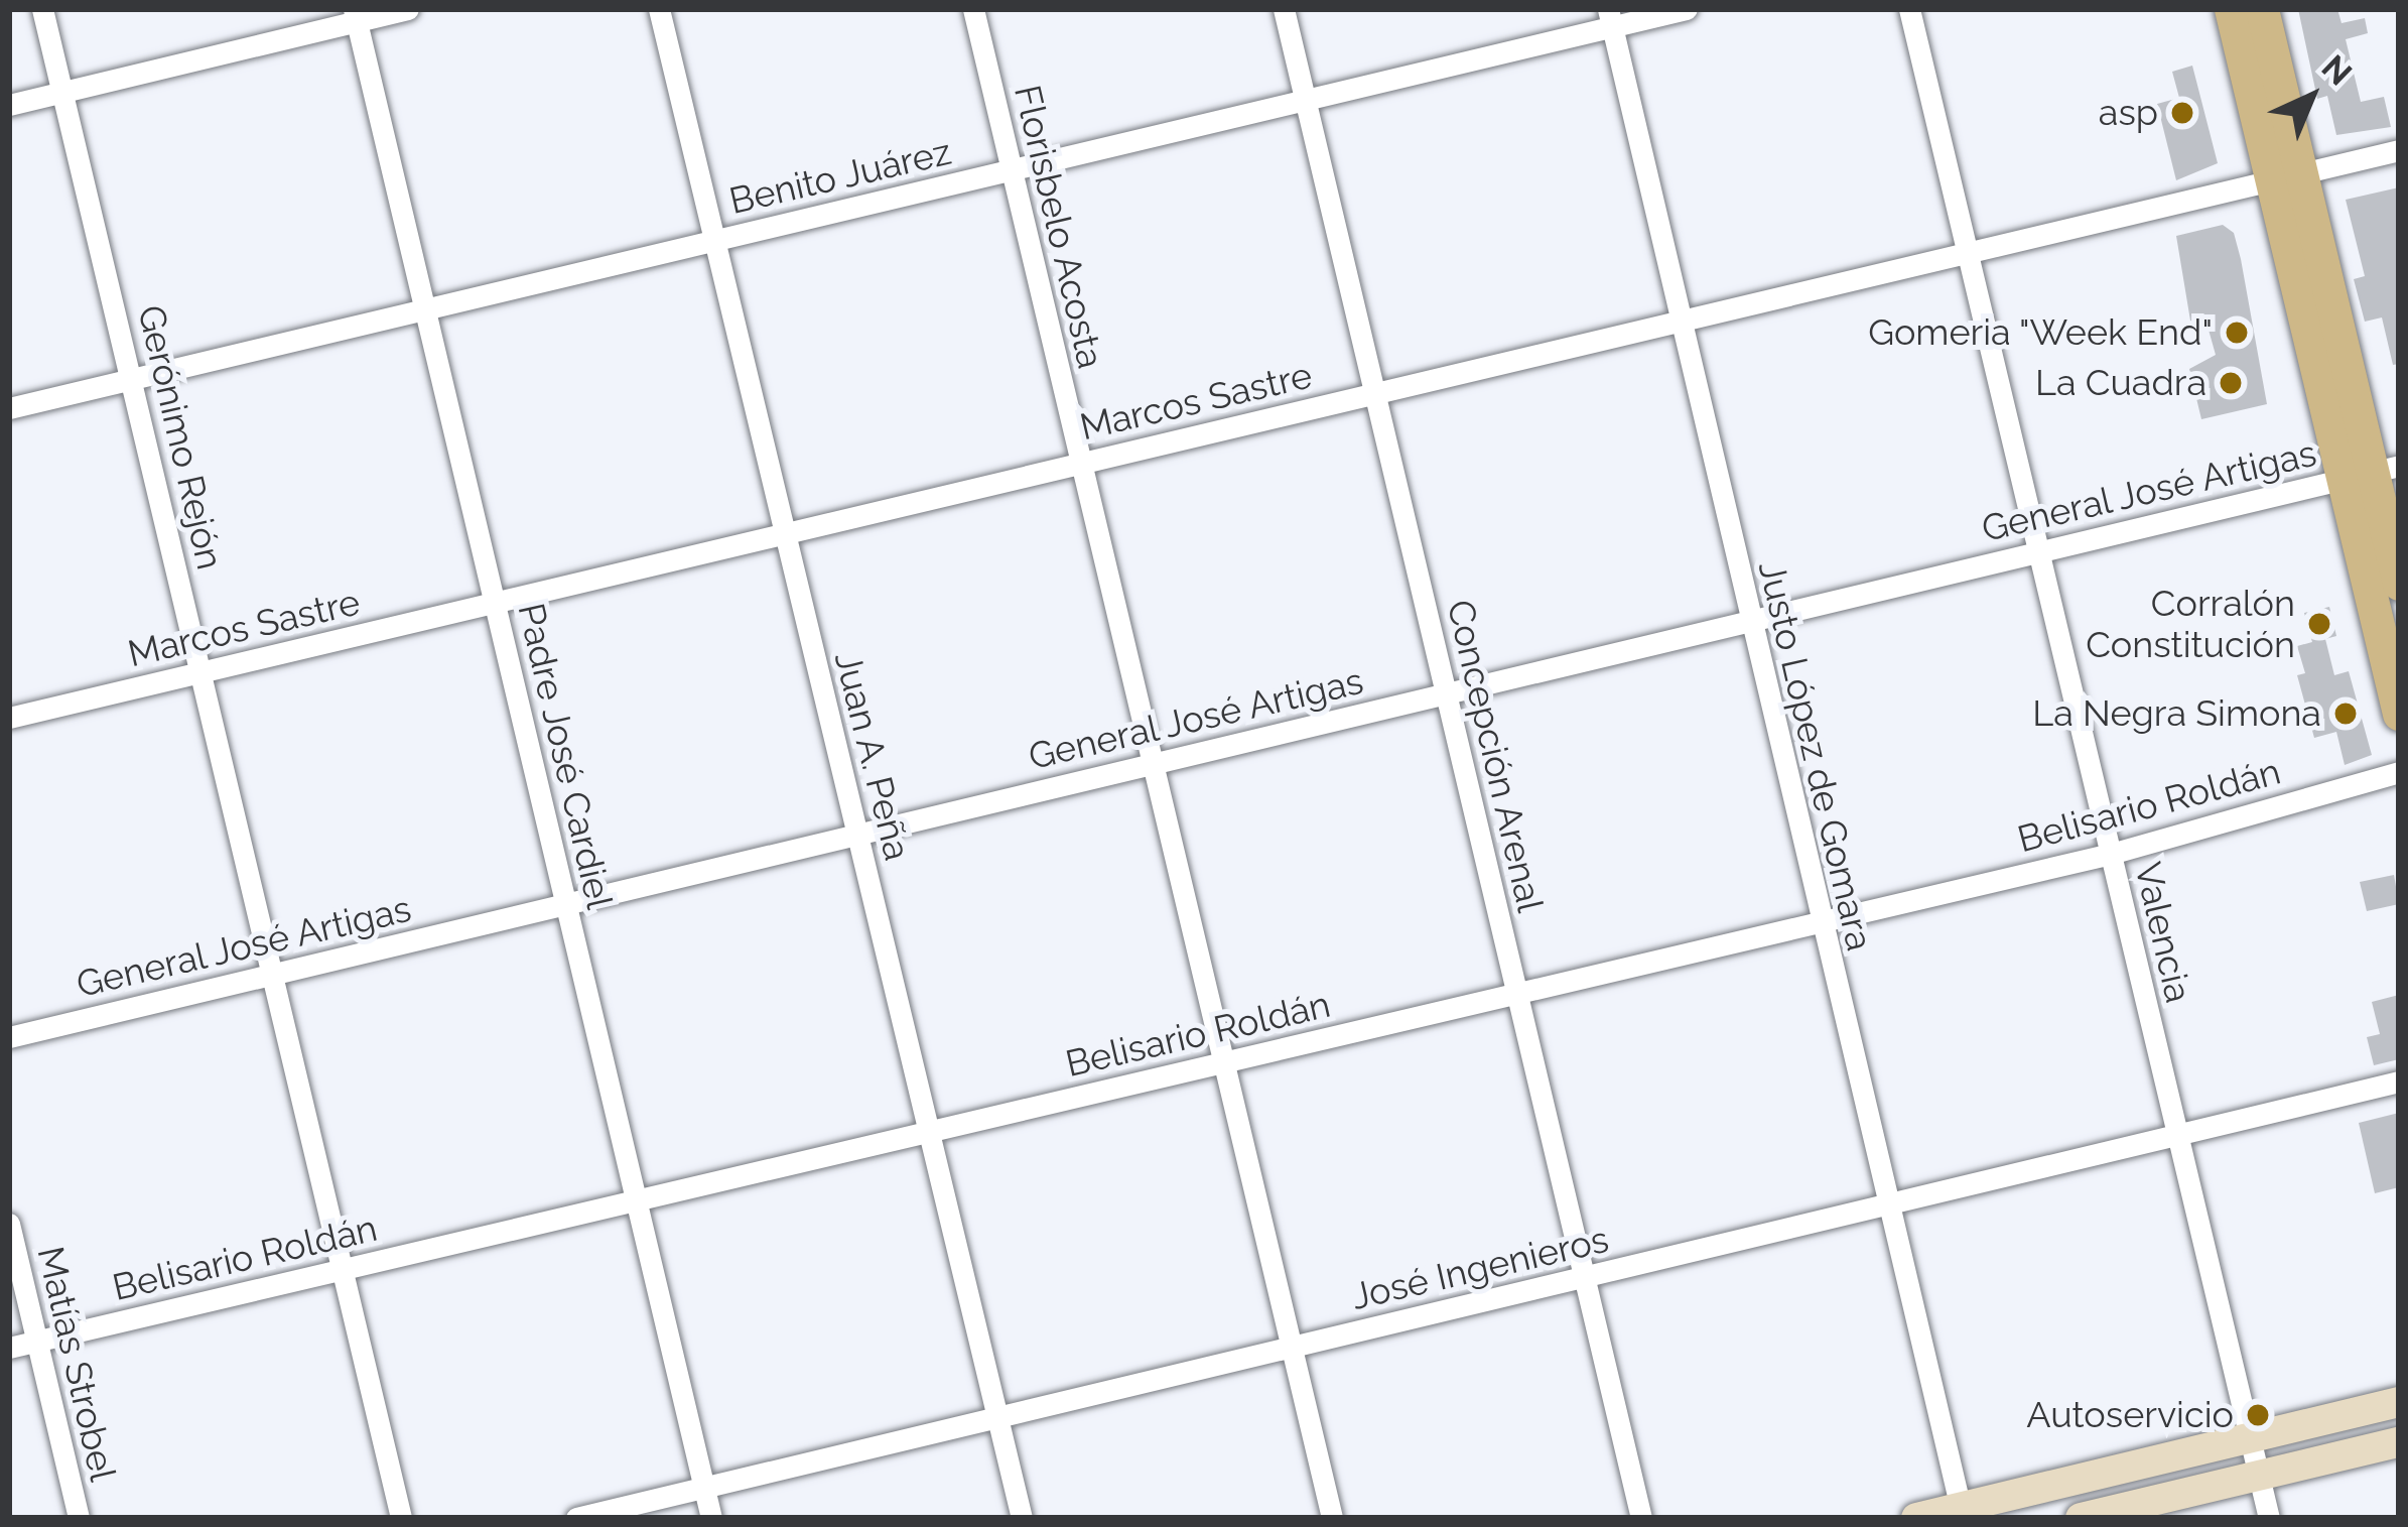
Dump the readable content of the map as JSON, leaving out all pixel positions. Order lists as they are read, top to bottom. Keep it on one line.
{"streets":{"street":["Benito Juárez","Florisbelo Acosta","Marcos Sastre","Gerónimo Rejón","General José Artigas","Padre José Cardiel","Juan A. Peña","Concepción Arenal","Justo López de Gomara","Belisario Roldán","Valencia","José Ingenieros","Matías Strobel"]},"crossings":[["Benito Juárez","Florisbelo Acosta"],["Benito Juárez","Gerónimo Rejón"],["Benito Juárez","Padre José Cardiel"],["Benito Juárez","Juan A. Peña"],["Benito Juárez","Concepción Arenal"],["Benito Juárez","Justo López de Gomara"],["Florisbelo Acosta","Marcos Sastre"],["Florisbelo Acosta","General José Artigas"],["Florisbelo Acosta","Belisario Roldán"],["Florisbelo Acosta","José Ingenieros"],["Marcos Sastre","Gerónimo Rejón"],["Marcos Sastre","Padre José Cardiel"],["Marcos Sastre","Juan A. Peña"],["Marcos Sastre","Concepción Arenal"],["Marcos Sastre","Justo López de Gomara"],["Marcos Sastre","Valencia"],["Gerónimo Rejón","General José Artigas"],["Gerónimo Rejón","Belisario Roldán"],["General José Artigas","Padre José Cardiel"],["General José Artigas","Juan A. Peña"],["General José Artigas","Concepción Arenal"],["General José Artigas","Justo López de Gomara"],["General José Artigas","Valencia"],["Padre José Cardiel","Belisario Roldán"],["Padre José Cardiel","José Ingenieros"],["Juan A. Peña","Belisario Roldán"],["Juan A. Peña","José Ingenieros"],["Concepción Arenal","Belisario Roldán"],["Concepción Arenal","José Ingenieros"],["Justo López de Gomara","Belisario Roldán"],["Justo López de Gomara","José Ingenieros"],["Belisario Roldán","Valencia"],["Belisario Roldán","Matías Strobel"],["Valencia","José Ingenieros"]],"places":["asp","Gomeria \"Week End\"","La Cuadra","Corralón Constitución","La Negra Simona","Autoservicio"],"north":"top right"}
